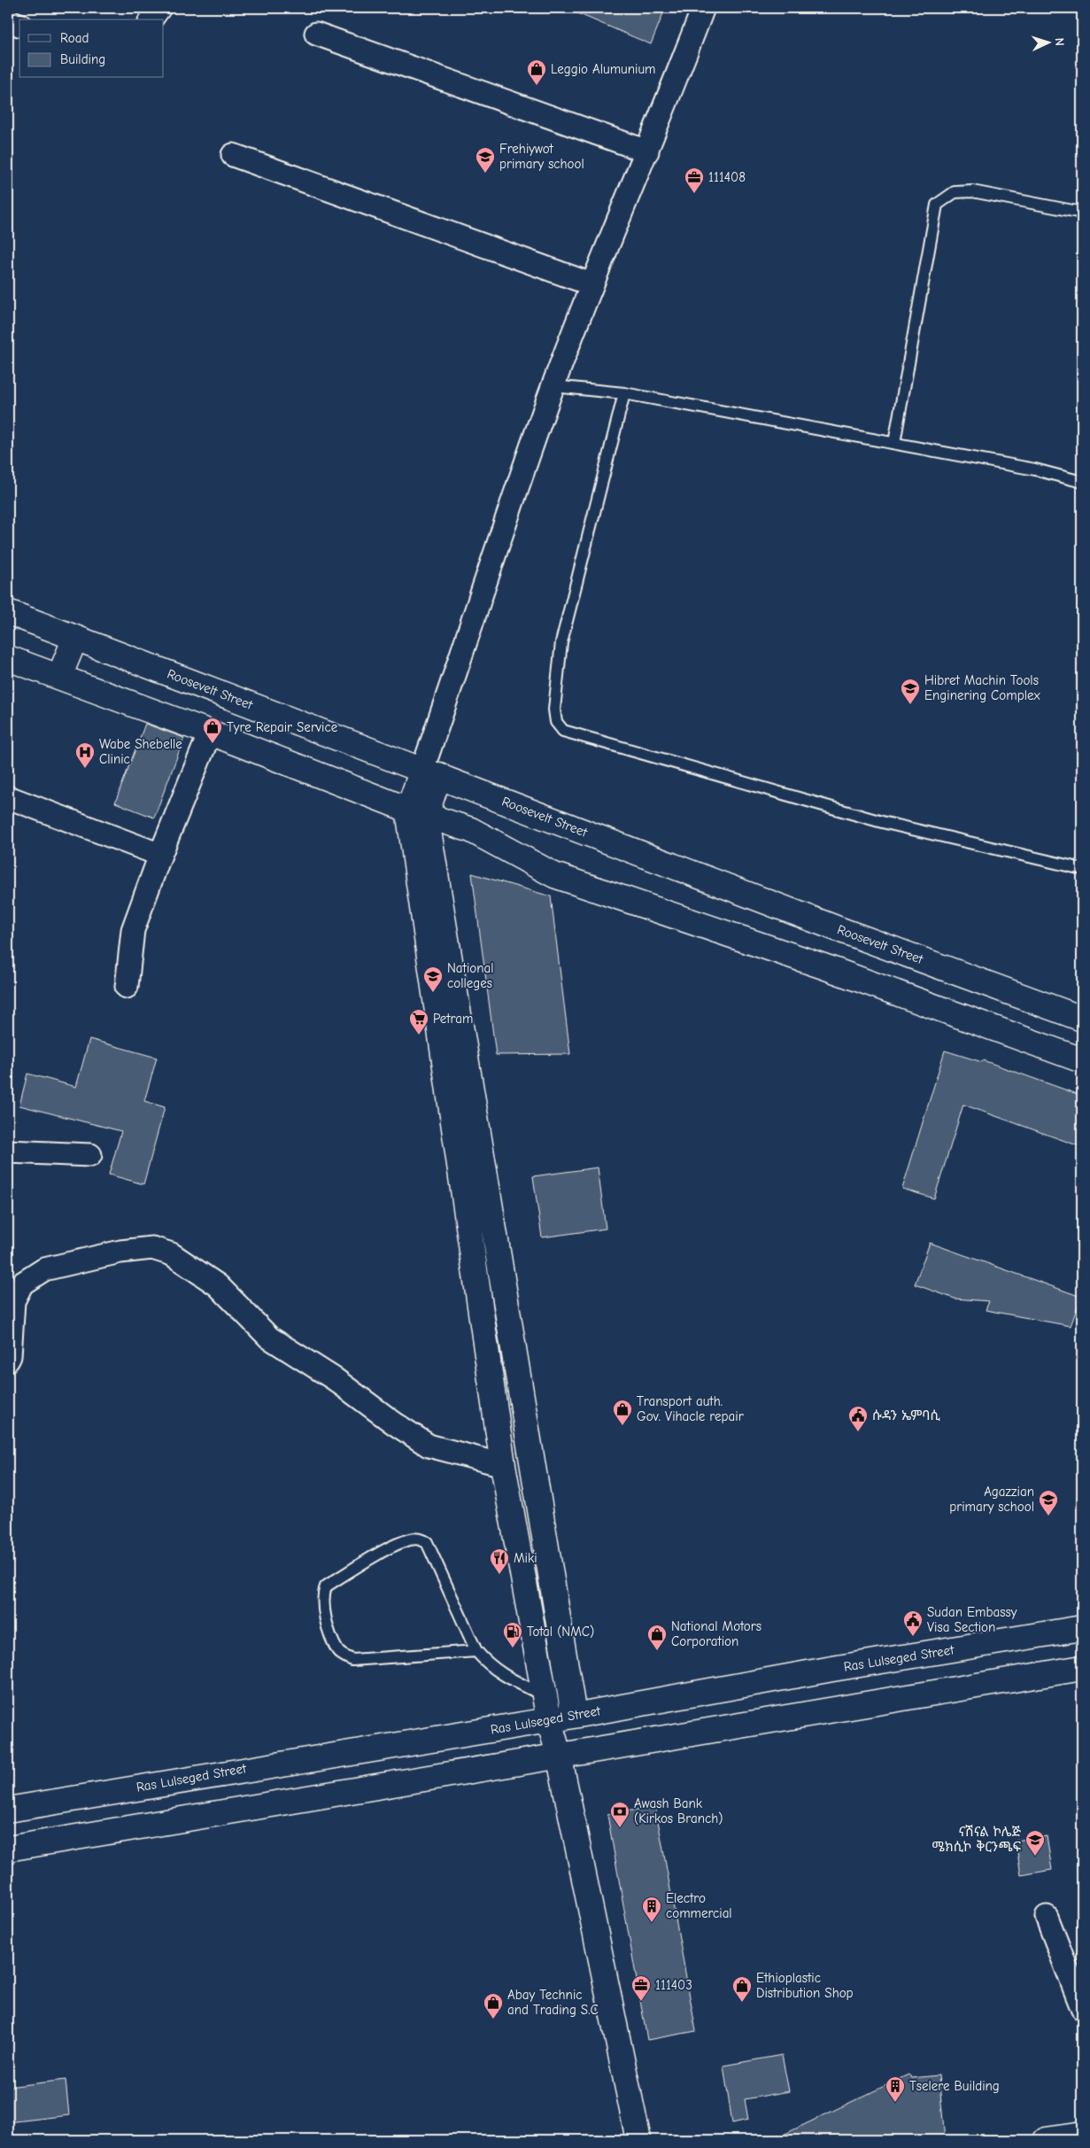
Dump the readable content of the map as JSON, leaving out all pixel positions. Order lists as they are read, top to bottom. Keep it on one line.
{"streets":{"street":["Roosevelt Street","Ras Lulseged Street"]},"places":{"shop":["Leggio Alumunium","Tyre Repair Service","Transport auth. Gov. Vihacle repair","National Motors Corporation","Ethioplastic Distribution Shop","Abay Technic and Trading S.C"],"school or university":["Frehiywot primary school","Hibret Machin Tools Enginering Complex","National colleges","Agazzian primary school","ናሽናል ኮሌጅ ሜክሲኮ ቅርንጫፍ"],"office":["111408","111403"],"hospital":["Wabe Shebelle Clinic"],"supermarket":["Petram"],"public building":["ሱዳን ኤምባሲ","Sudan Embassy Visa Section"],"restaurant":["Miki"],"fuel station":["Total (NMC)"],"bank":["Awash Bank (Kirkos Branch)"],"building":["Electro commercial","Tselere Building"]},"legend":["Road","Building"],"north":"right"}
